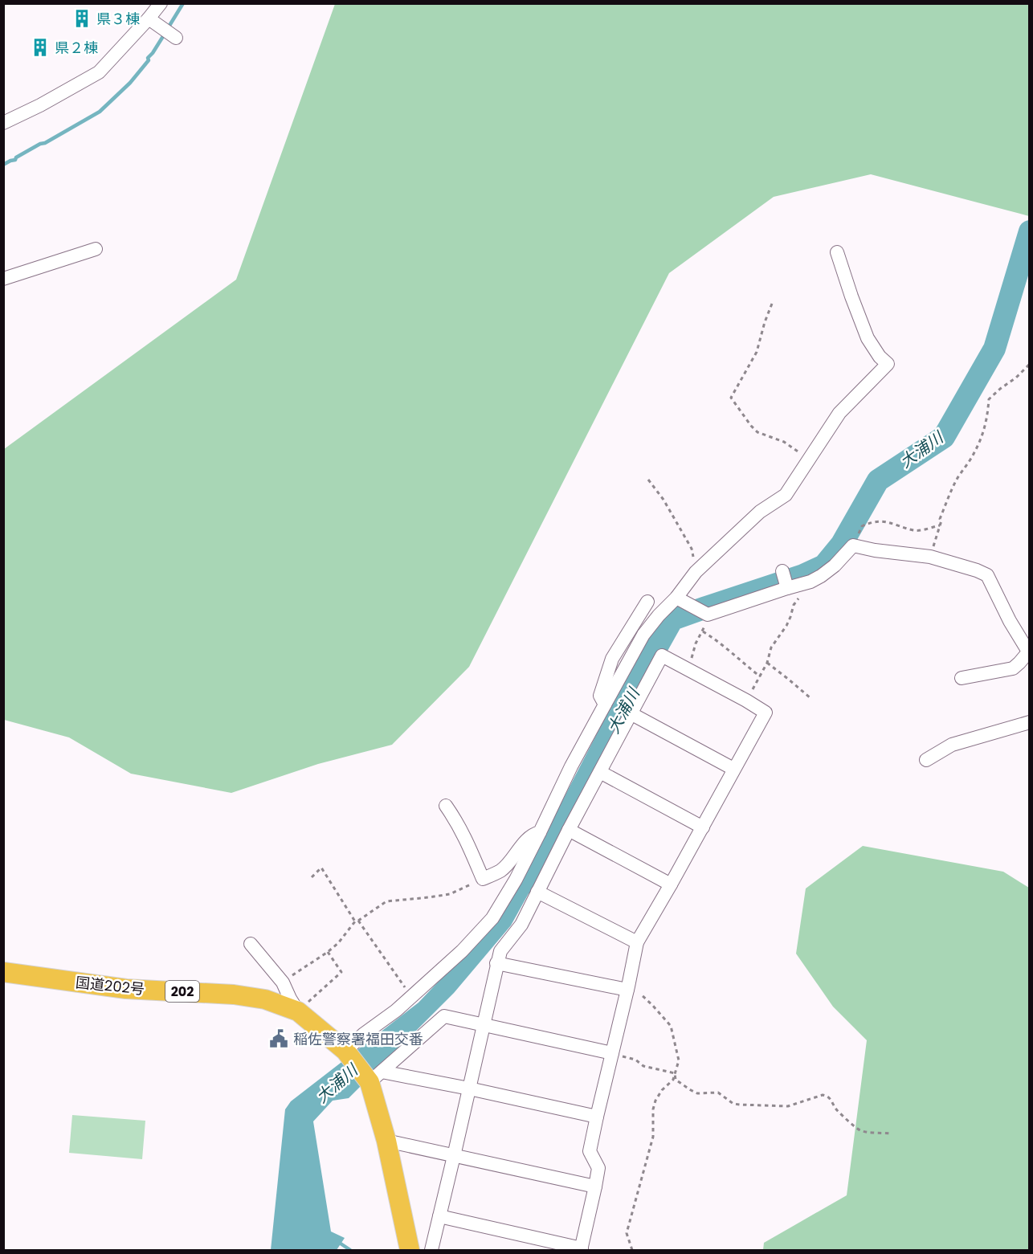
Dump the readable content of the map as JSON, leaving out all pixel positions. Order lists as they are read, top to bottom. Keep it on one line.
{"streets":{"highway":["国道202号","202"]},"crossings":[["国道202号","202"]],"water":["大浦川"],"places":{"building":["県３棟","県２棟"],"public building":["稲佐警察署福田交番"]}}
